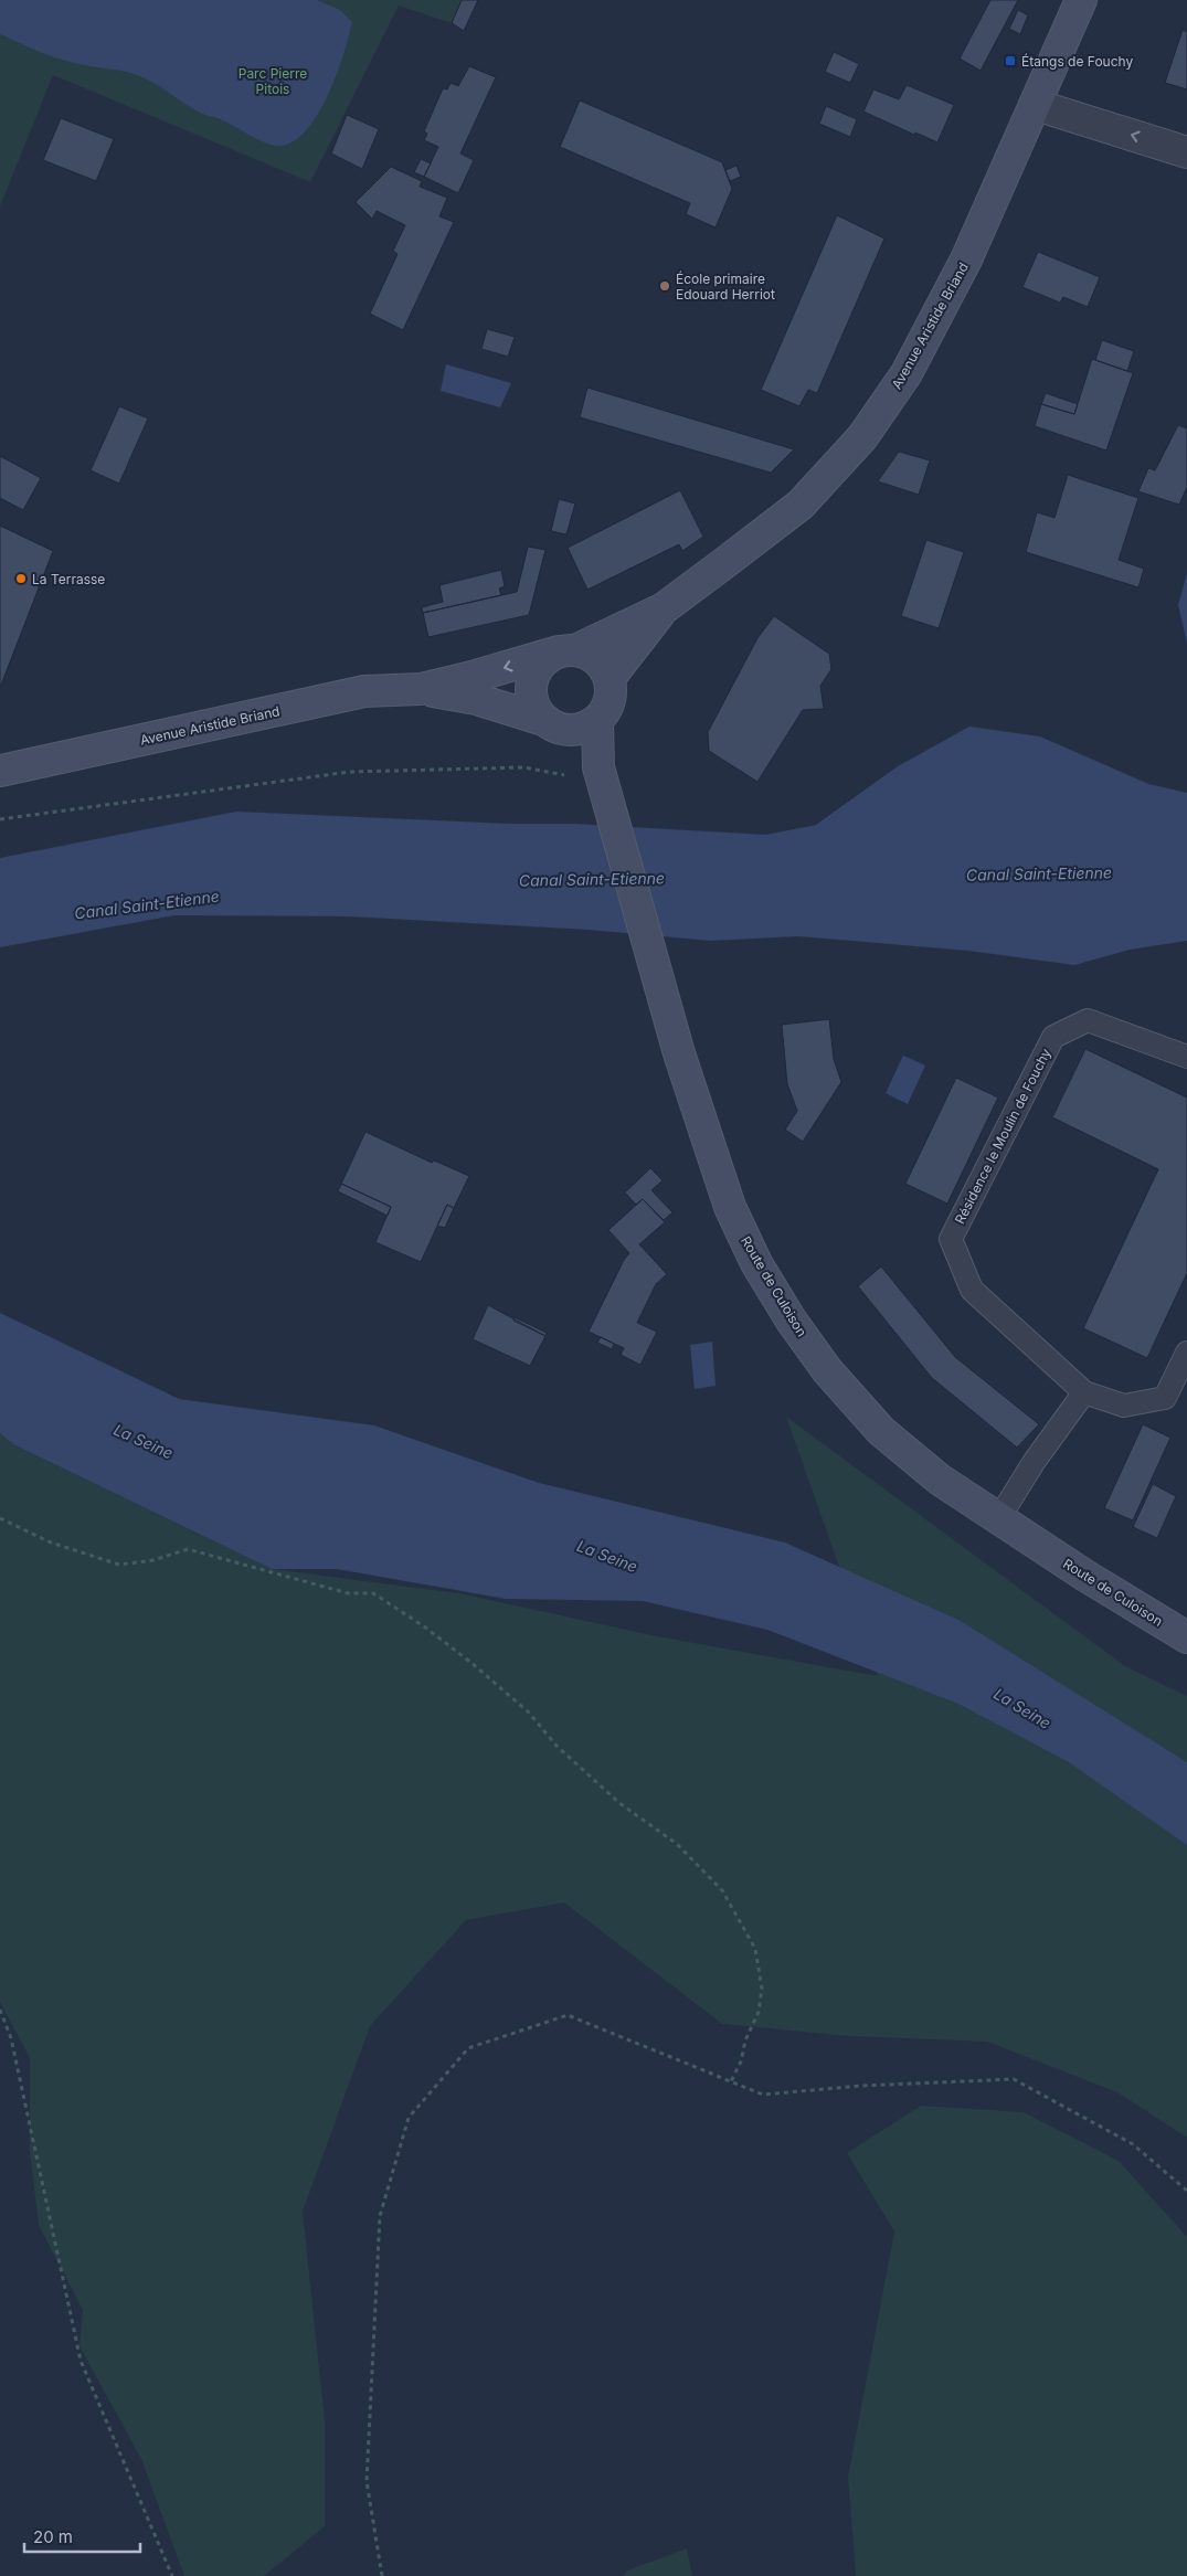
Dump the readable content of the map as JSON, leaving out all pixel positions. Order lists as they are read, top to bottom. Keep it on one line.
{"streets":{"street":["Avenue Aristide Briand","Route de Culoison"],"lane":["Résidence le Moulin de Fouchy"]},"crossings":[["Avenue Aristide Briand","Route de Culoison"]],"water":["Canal Saint-Etienne","La Seine"],"parks":["Parc Pierre Pitois"],"places":{"transit":["Étangs de Fouchy"],"other":["École primaire Edouard Herriot","La Terrasse"]},"scale_bar":"20 m"}
